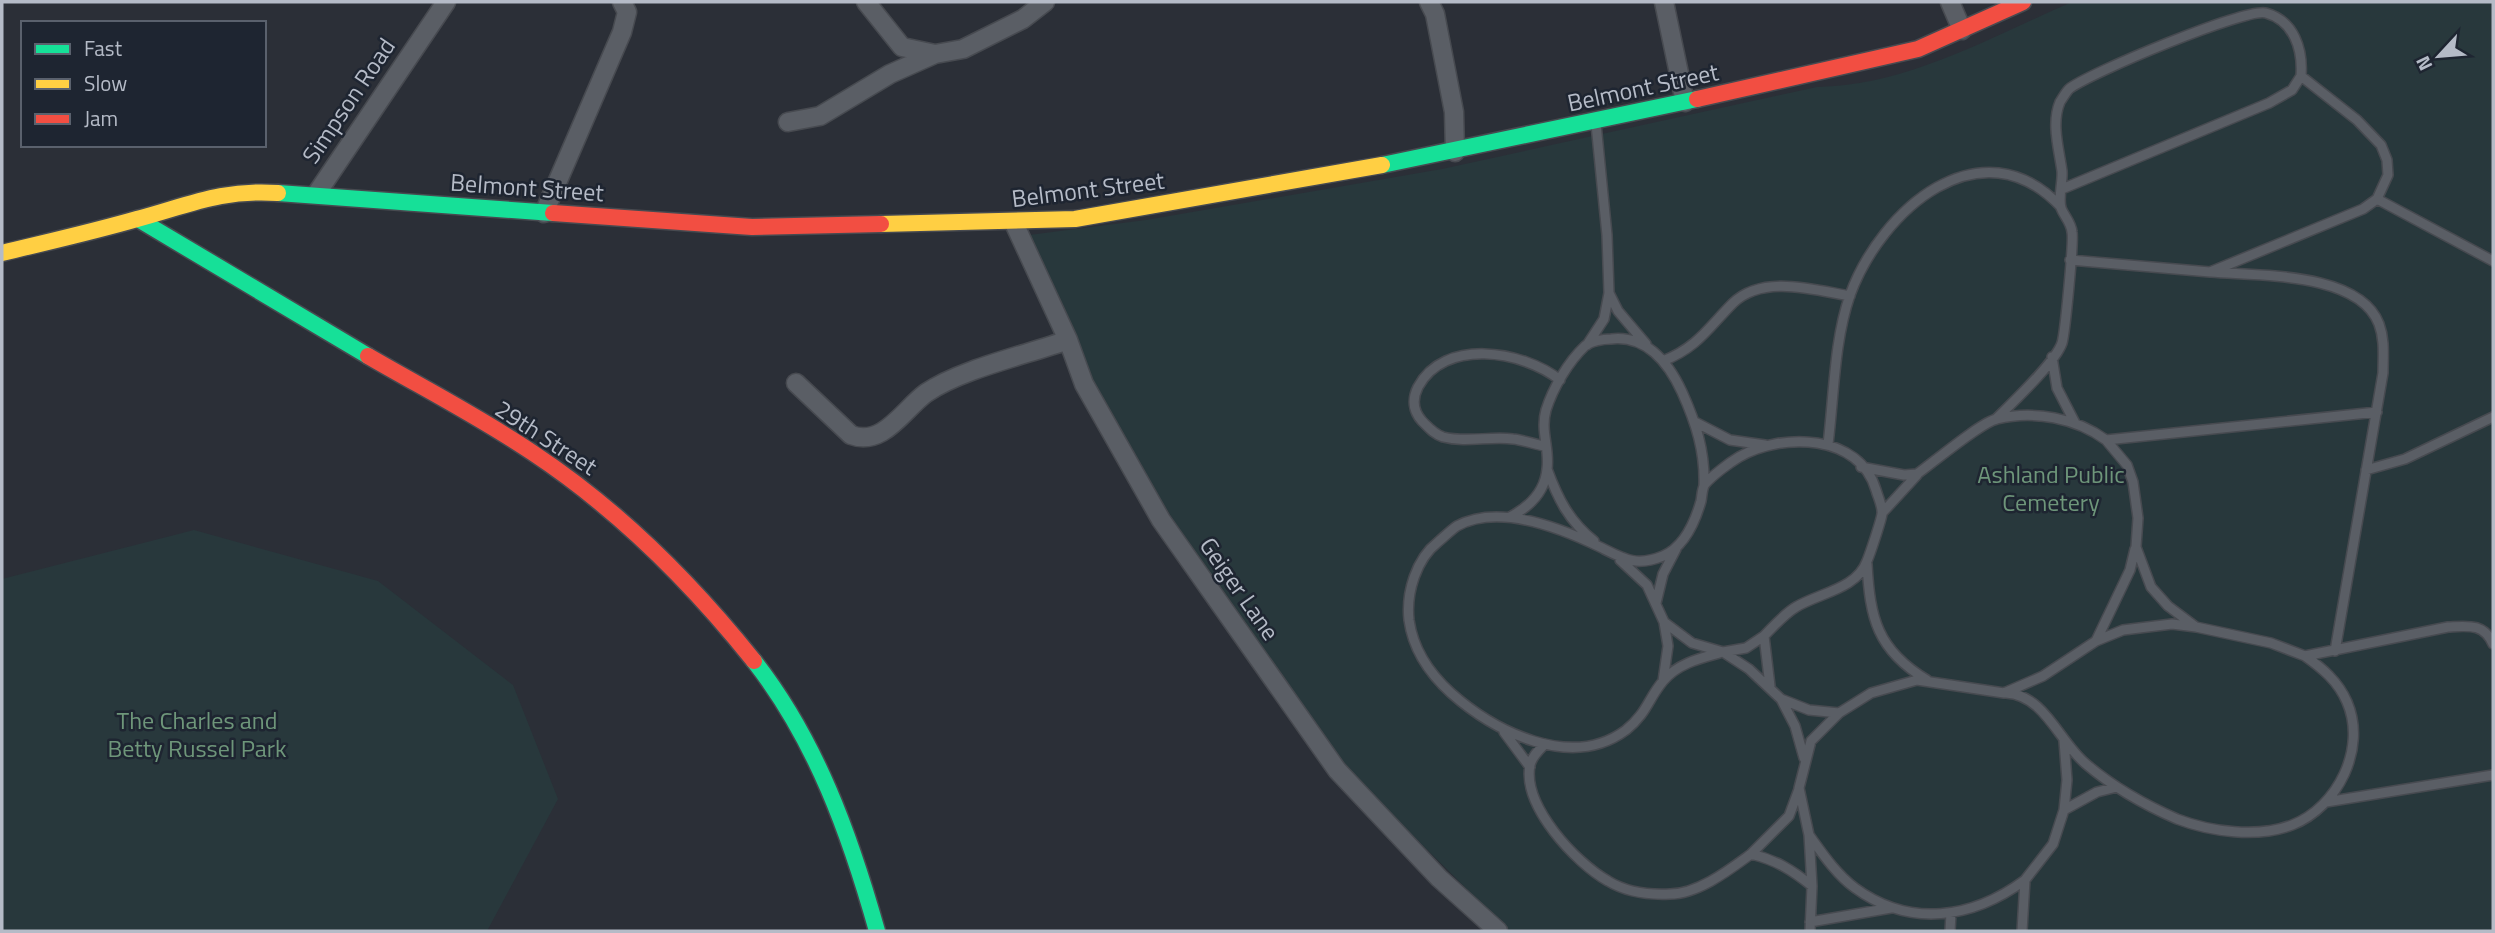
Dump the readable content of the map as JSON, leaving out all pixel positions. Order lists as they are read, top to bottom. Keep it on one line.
{"streets":{"street":["Belmont Street","Simpson Road","29th Street","Geiger Lane"]},"crossings":[["Belmont Street","Simpson Road"],["Belmont Street","29th Street"],["Belmont Street","Geiger Lane"]],"parks":["Ashland Public Cemetery","The Charles and Betty Russel Park"],"legend":["Fast","Slow","Jam"],"north":"bottom left"}
